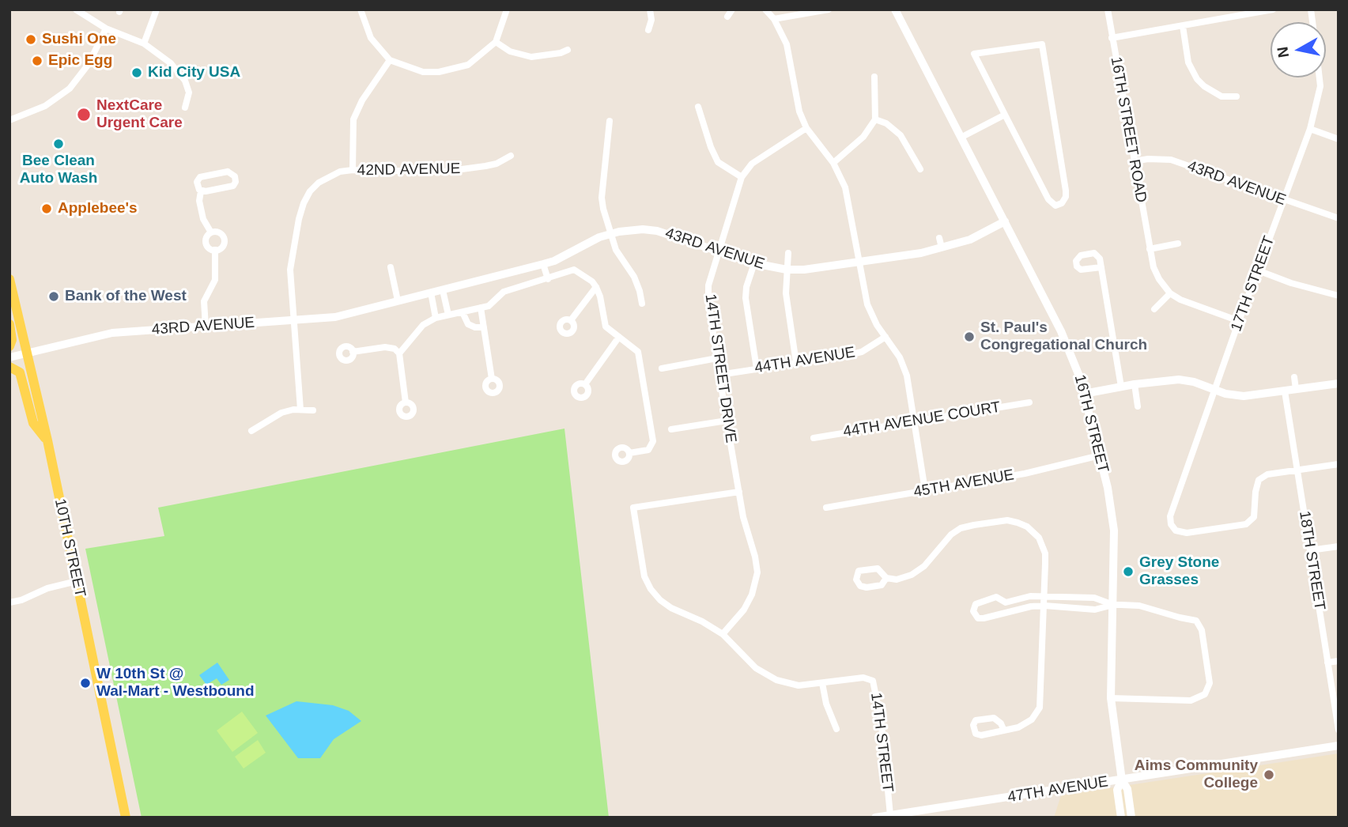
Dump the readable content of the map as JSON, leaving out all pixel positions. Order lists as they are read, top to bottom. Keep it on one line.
{"streets":{"main road":["16TH STREET","10TH STREET","47TH AVENUE"],"street":["16TH STREET ROAD","42ND AVENUE","43RD AVENUE","17TH STREET","44TH AVENUE","14TH STREET DRIVE","44TH AVENUE COURT","45TH AVENUE","18TH STREET","14TH STREET"]},"crossings":[["16TH STREET ROAD","43RD AVENUE"],["42ND AVENUE","43RD AVENUE"],["43RD AVENUE","17TH STREET"],["43RD AVENUE","14TH STREET DRIVE"],["43RD AVENUE","16TH STREET"],["43RD AVENUE","10TH STREET"],["17TH STREET","18TH STREET"],["44TH AVENUE","14TH STREET DRIVE"],["14TH STREET DRIVE","14TH STREET"],["16TH STREET","45TH AVENUE"],["16TH STREET","47TH AVENUE"],["14TH STREET","47TH AVENUE"]],"places":["Sushi One","Epic Egg","Kid City USA","NextCare Urgent Care","Bee Clean Auto Wash","Applebee's","Bank of the West","St. Paul's Congregational Church","Grey Stone Grasses","W 10th St @ Wal-Mart - Westbound","Aims Community College"],"north":"left"}
